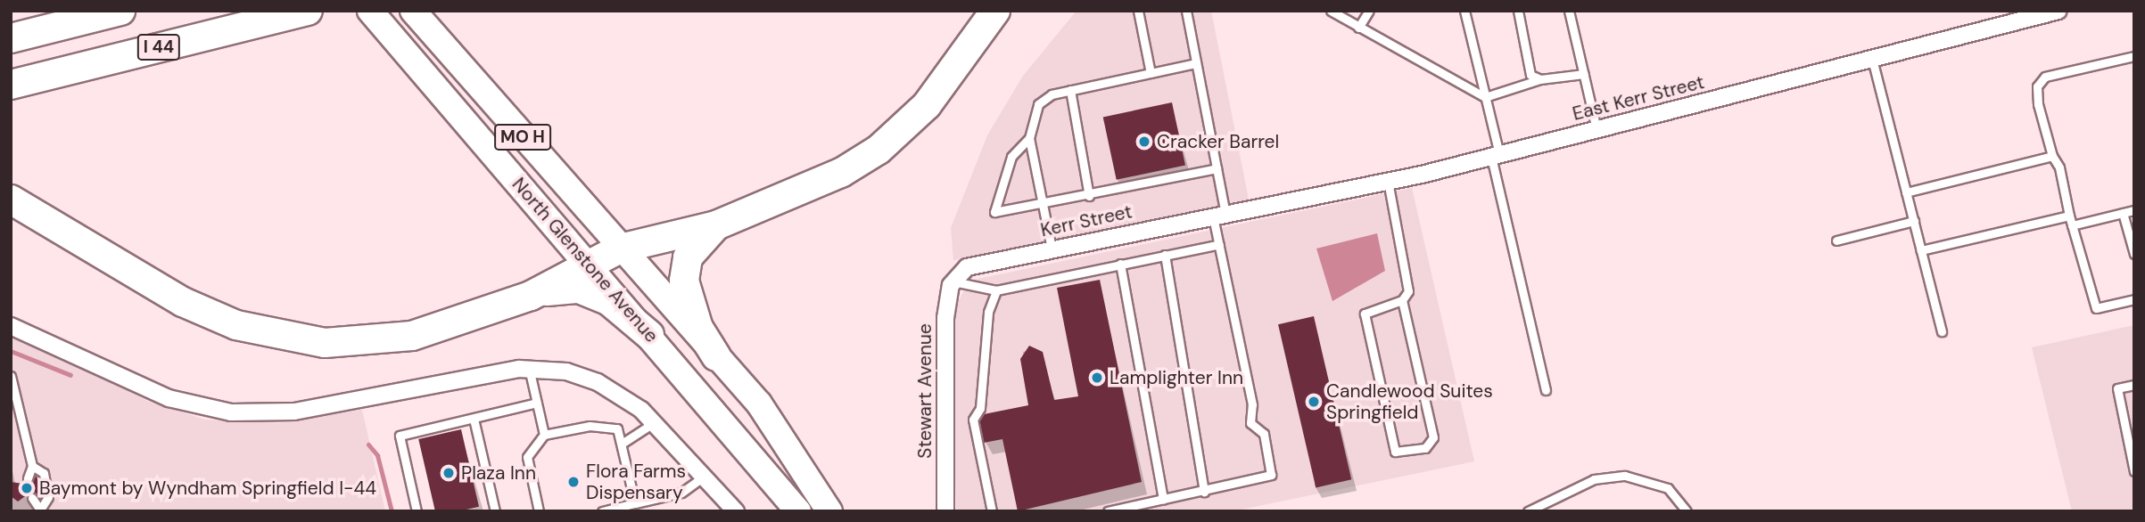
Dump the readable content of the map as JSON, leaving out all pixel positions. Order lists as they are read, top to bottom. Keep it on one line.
{"streets":{"highway":["I 44"],"main road":["MO H","North Glenstone Avenue"],"street":["East Kerr Street","Kerr Street","Stewart Avenue"]},"crossings":[["East Kerr Street","Kerr Street"],["Kerr Street","Stewart Avenue"]],"places":["Cracker Barrel","Lamplighter Inn","Candlewood Suites Springfield","Plaza Inn","Flora Farms Dispensary","Baymont by Wyndham Springfield I-44"]}
